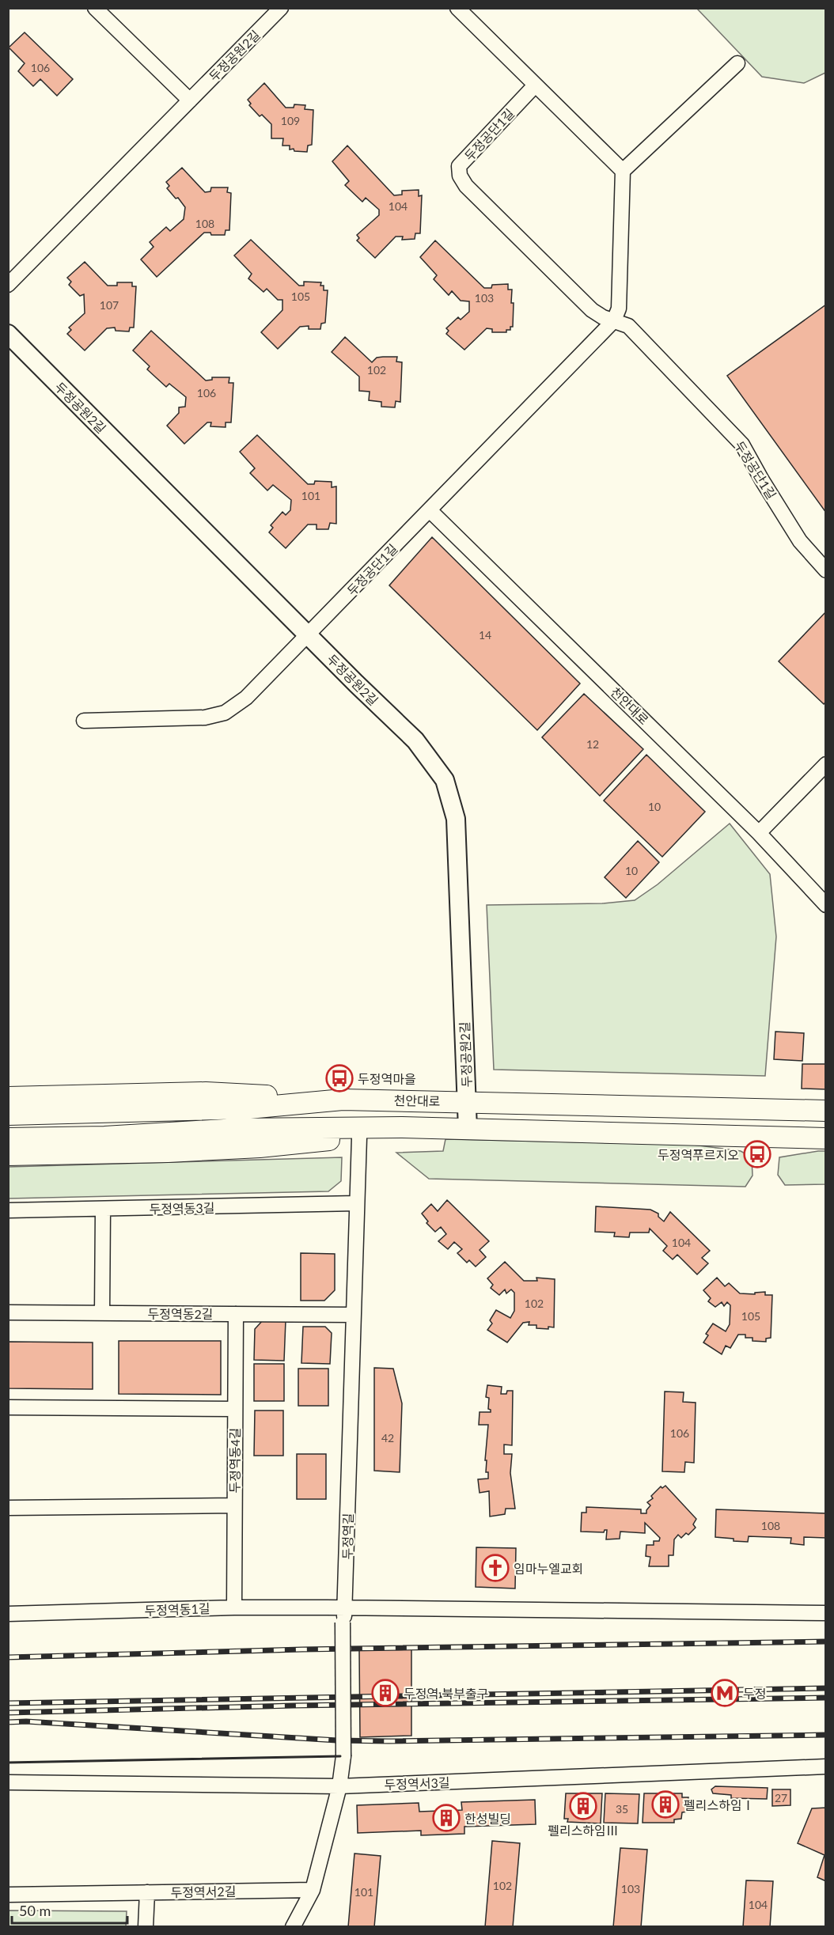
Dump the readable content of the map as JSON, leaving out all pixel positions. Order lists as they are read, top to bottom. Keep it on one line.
{"streets":{"main road":["천안대로"],"street":["두정공원2길","두정공단1길","두정역동3길","두정역동2길","두정역동4길","두정역길","두정역동1길","두정역서3길","두정역서2길"]},"crossings":[["두정공원2길","두정공단1길"],["두정공원2길","천안대로"],["두정공단1길","천안대로"],["두정역동3길","두정역길"],["두정역동2길","두정역동4길"],["두정역동2길","두정역길"],["두정역동4길","두정역동1길"],["두정역길","두정역동1길"],["두정역길","두정역서3길"],["두정역길","두정역서2길"]],"places":{"bus stop":["두정역마을","두정역푸르지오"],"church":["임마누엘교회"],"building":["두정역 북부출구","펠리스하임Ⅰ","펠리스하임Ⅲ","한성빌딩"],"metro station":["두정"]},"house_numbers":["106","109","104","108","105","103","107","102","106","101","14","12","10","10","104","102","105","106","42","108","27","35","102","103","101","104"],"scale_bar":"50 m"}
